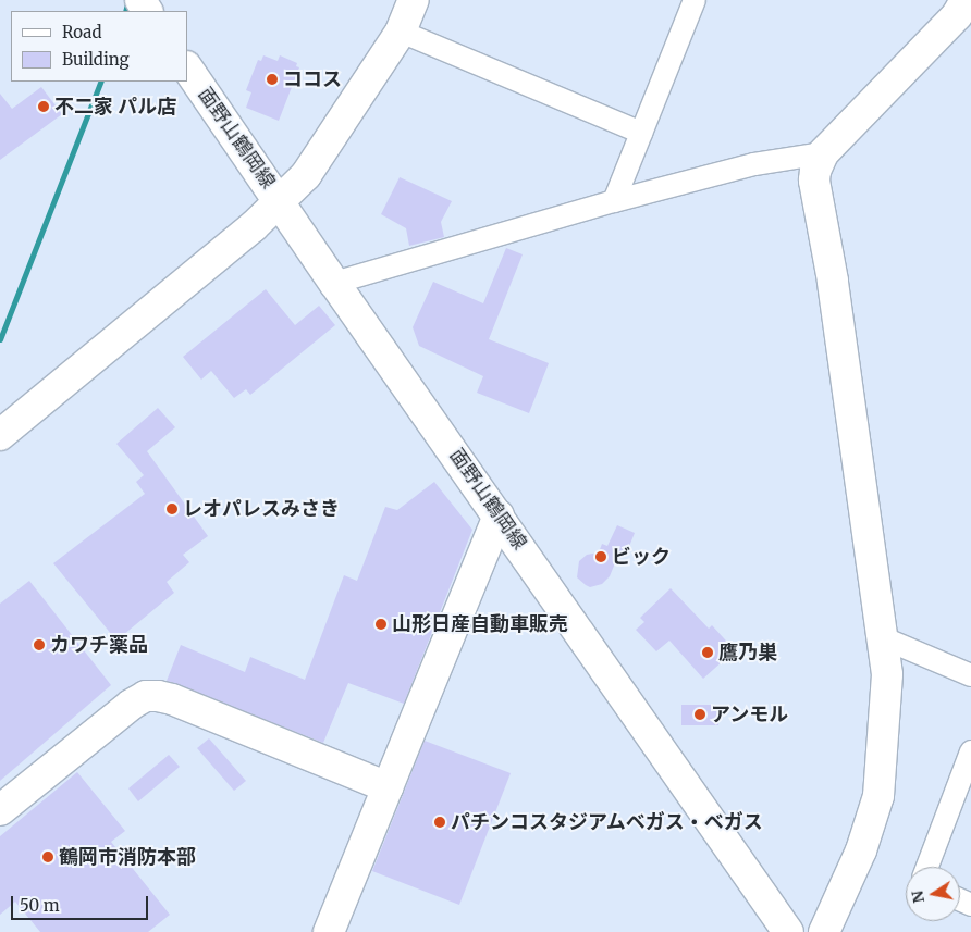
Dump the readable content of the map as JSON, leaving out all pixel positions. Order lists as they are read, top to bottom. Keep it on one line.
{"streets":{"street":["面野山鶴岡線"]},"places":["ココス","不二家 パル店","レオパレスみさき","ビック","山形日産自動車販売","カワチ薬品","鷹乃巣","アンモル","パチンコスタジアムベガス・ベガス","鶴岡市消防本部"],"legend":["Road","Building"],"scale_bar":"50 m","north":"left"}
